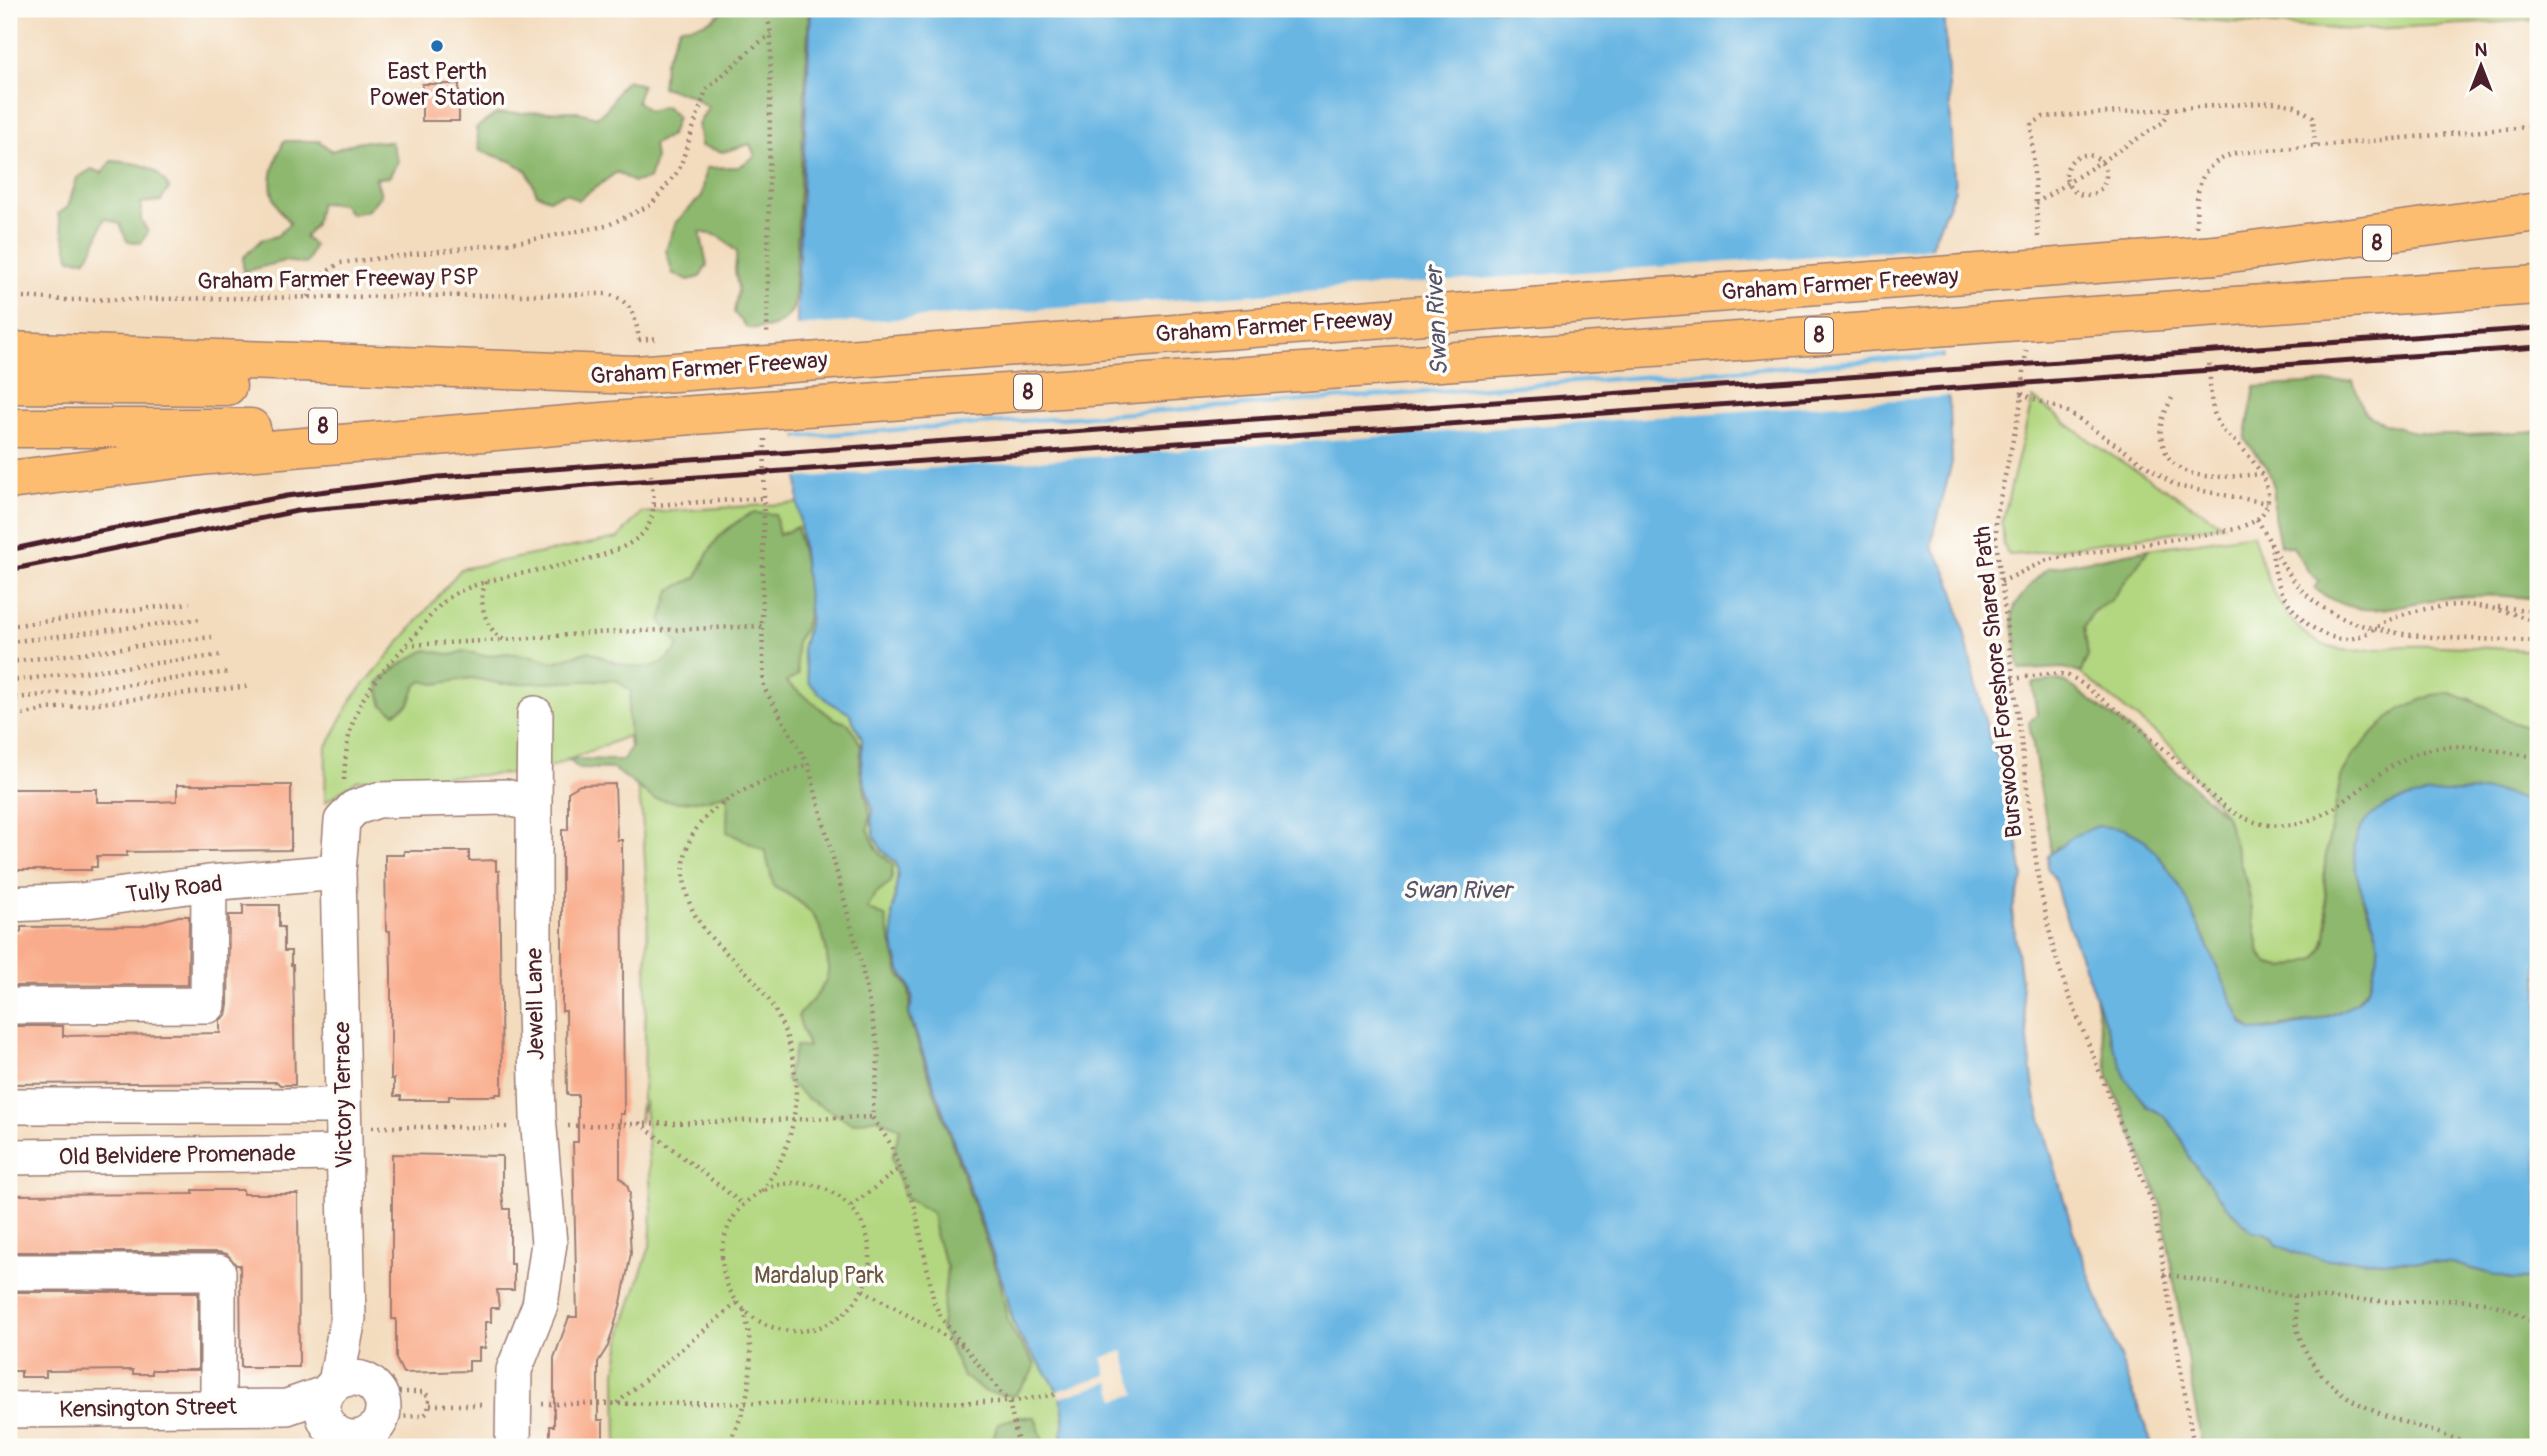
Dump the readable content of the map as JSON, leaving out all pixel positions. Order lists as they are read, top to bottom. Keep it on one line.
{"streets":{"highway":["8","Graham Farmer Freeway"],"street":["Tully Road","Jewell Lane","Victory Terrace","Old Belvidere Promenade","Kensington Street"],"path":["Graham Farmer Freeway PSP","Burswood Foreshore Shared Path"]},"crossings":[["Graham Farmer Freeway PSP","Graham Farmer Freeway"],["Tully Road","Victory Terrace"],["Victory Terrace","Old Belvidere Promenade"],["Victory Terrace","Kensington Street"]],"water":["Swan River"],"parks":["Mardalup Park"],"places":["East Perth Power Station"],"north":"top"}
